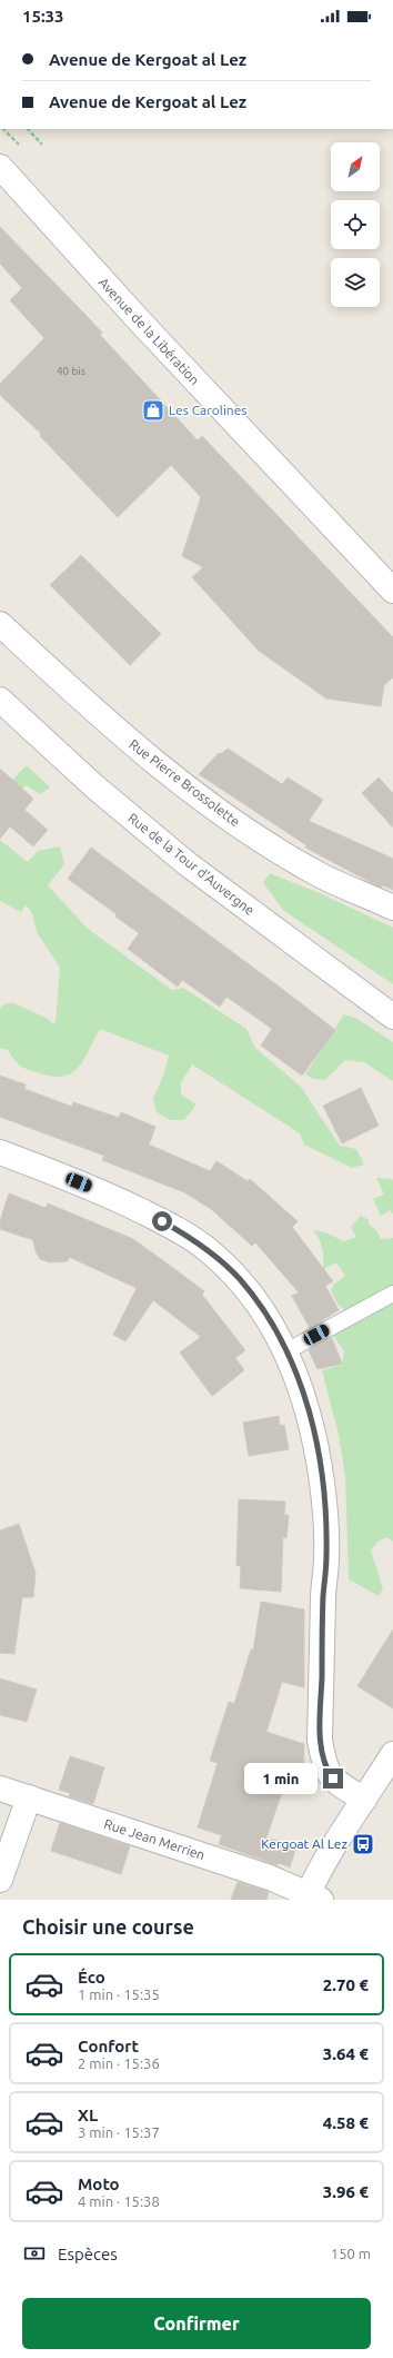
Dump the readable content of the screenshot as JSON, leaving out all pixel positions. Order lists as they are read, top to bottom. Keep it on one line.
{"streets":{"street":["Avenue de la Libération","Rue Pierre Brossolette","Rue de la Tour d'Auvergne","Rue Jean Merrien"]},"places":{"shop":["Les Carolines"],"bus stop":["Kergoat Al Lez"]},"house_numbers":["40 bis"],"north":"top right","page":{"status":"15:33","banner":["Avenue de Kergoat al Lez","Avenue de Kergoat al Lez"],"bubble":"1 min","heading":"Choisir une course","list":[{"name":"Éco","note":"1 min · 15:35","value":"2.70 €"},{"name":"Confort","note":"2 min · 15:36","value":"3.64 €"},{"name":"XL","note":"3 min · 15:37","value":"4.58 €"},{"name":"Moto","note":"4 min · 15:38","value":"3.96 €"}],"pay":["Espèces","150 m"],"buttons":"Confirmer"}}
